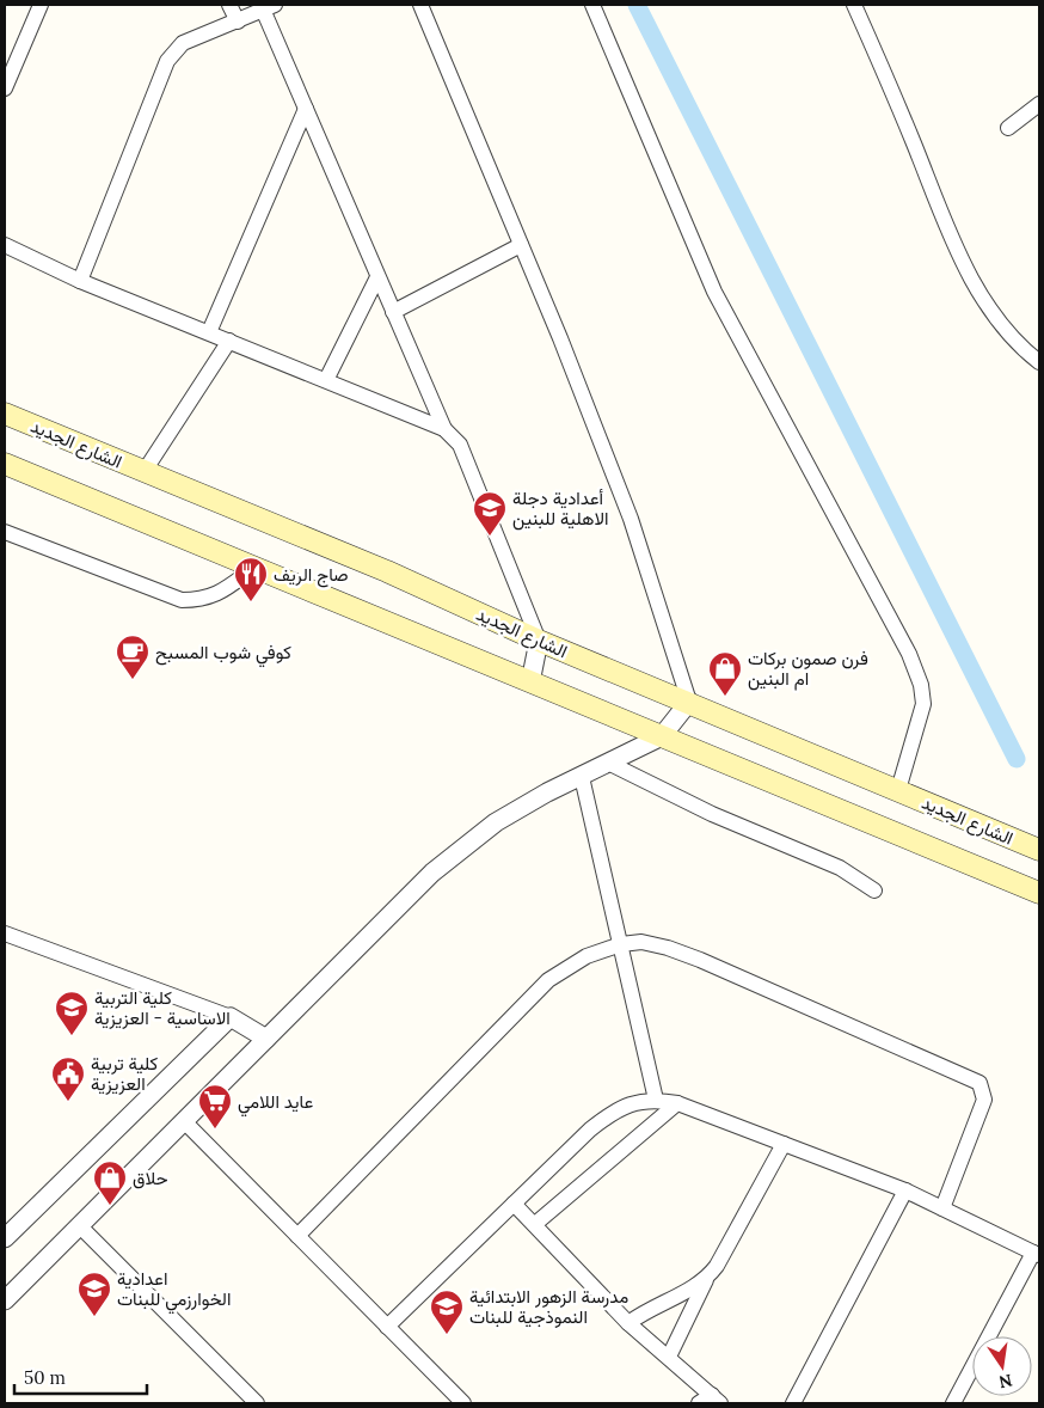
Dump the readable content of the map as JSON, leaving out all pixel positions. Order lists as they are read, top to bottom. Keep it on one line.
{"streets":{"main road":["الشارع الجديد"]},"places":{"school or university":["أعدادية دجلة الاهلية للبنين","كلية التربية الاساسية - العزيزية","اعدادية الخوارزمي للبنات","مدرسة الزهور الابتدائية النموذجية للبنات"],"restaurant":["صاج الريف"],"cafe":["كوفي شوب المسبح"],"shop":["فرن صمون بركات ام البنين","حلاق"],"public building":["كلية تربية العزيزية"],"supermarket":["عايد اللامي"]},"scale_bar":"50 m","north":"bottom"}
